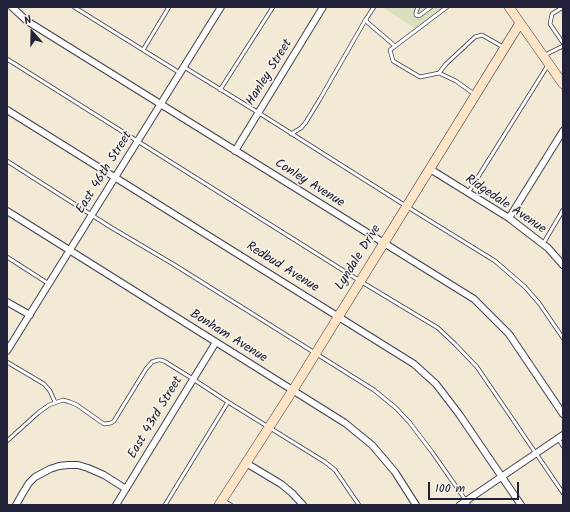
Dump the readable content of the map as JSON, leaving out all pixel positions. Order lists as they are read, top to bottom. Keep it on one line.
{"streets":{"street":["Hanley Street","East 46th Street","Conley Avenue","Ridgedale Avenue","Lyndale Drive","Redbud Avenue","Bonham Avenue","East 43rd Street"]},"crossings":[["Hanley Street","Conley Avenue"],["East 46th Street","Conley Avenue"],["East 46th Street","Redbud Avenue"],["East 46th Street","Bonham Avenue"],["Conley Avenue","Lyndale Drive"],["Ridgedale Avenue","Lyndale Drive"],["Lyndale Drive","Redbud Avenue"],["Lyndale Drive","Bonham Avenue"],["Bonham Avenue","East 43rd Street"]],"scale_bar":"100 m","north":"top"}
